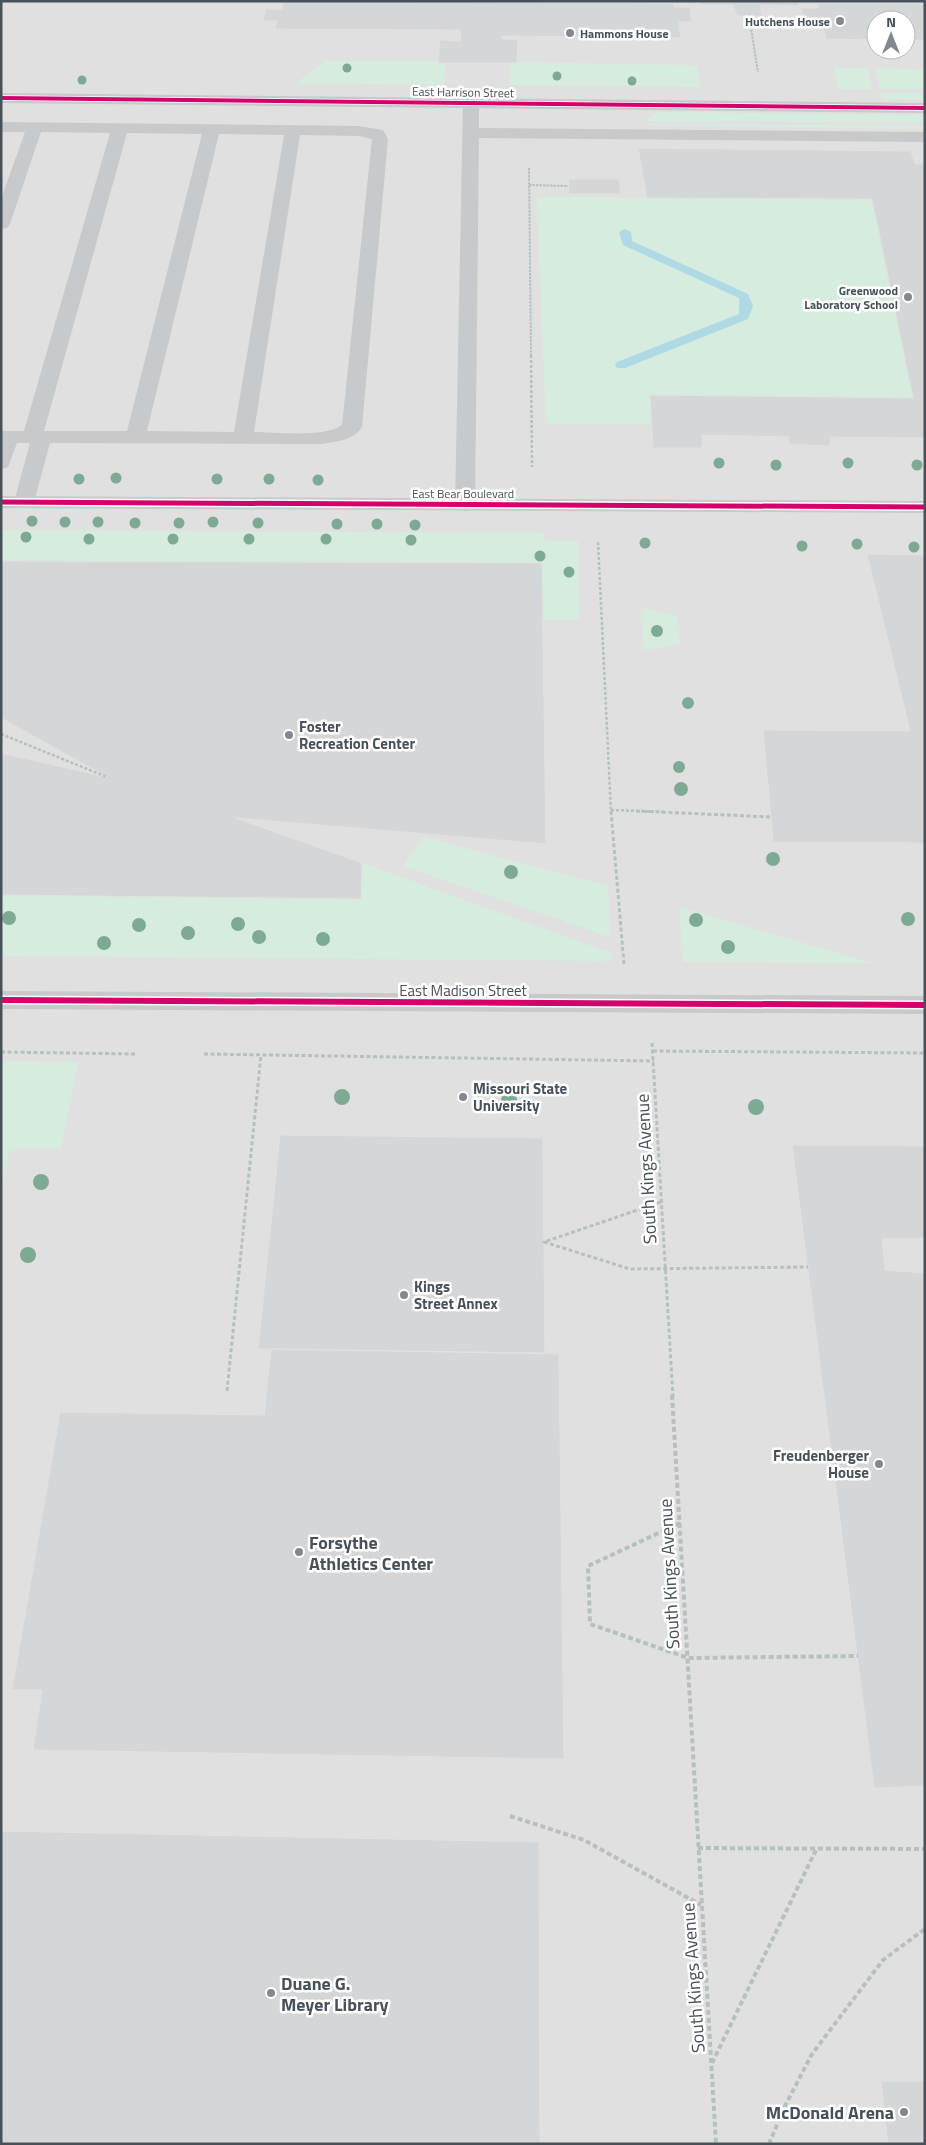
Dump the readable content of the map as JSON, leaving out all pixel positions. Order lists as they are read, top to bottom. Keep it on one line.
{"streets":{"street":["East Harrison Street","East Bear Boulevard","East Madison Street"],"path":["South Kings Avenue"]},"crossings":[["East Madison Street","South Kings Avenue"]],"places":["Hutchens House","Hammons House","Greenwood Laboratory School","Foster Recreation Center","Missouri State University","Kings Street Annex","Freudenberger House","Forsythe Athletics Center","Duane G. Meyer Library","McDonald Arena"],"north":"top"}
